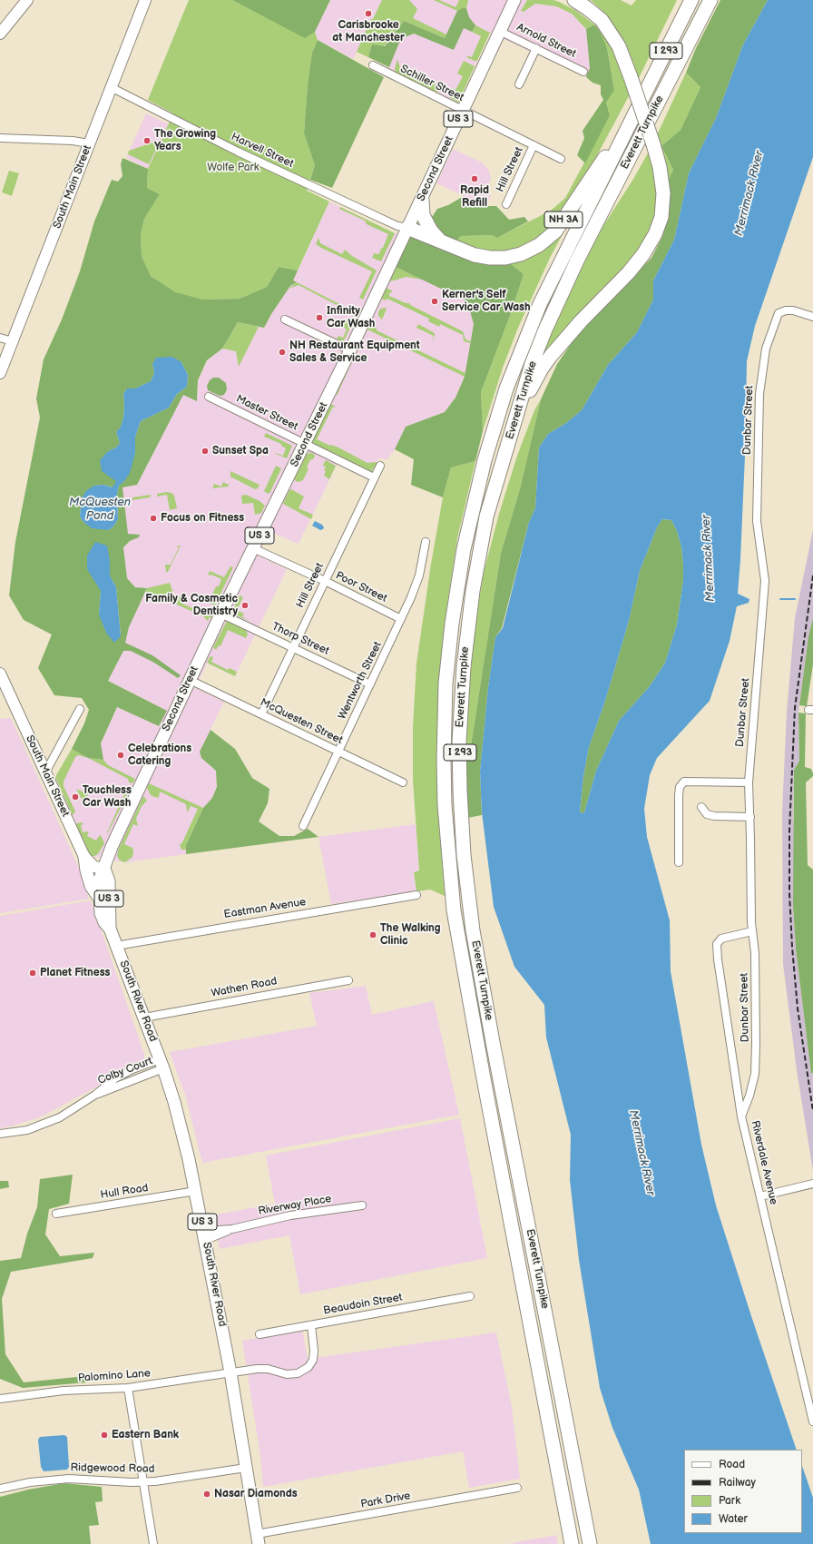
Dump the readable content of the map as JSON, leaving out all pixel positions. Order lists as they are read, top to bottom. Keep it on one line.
{"streets":{"highway":["I 293","Everett Turnpike","NH 3A"],"main road":["US 3","Second Street","South Main Street","South River Road"],"street":["Arnold Street","Schiller Street","Harvell Street","Hill Street","Master Street","Dunbar Street","Poor Street","Thorp Street","Wentworth Street","McQuesten Street","Eastman Avenue","Wathen Road","Colby Court","Riverdale Avenue","Hull Road","Riverway Place","Beaudoin Street","Palomino Lane","Ridgewood Road","Park Drive"]},"crossings":[["Arnold Street","Second Street"],["Schiller Street","Second Street"],["Schiller Street","Hill Street"],["Everett Turnpike","NH 3A"],["Harvell Street","Second Street"],["Harvell Street","South Main Street"],["Second Street","South Main Street"],["Second Street","Master Street"],["Second Street","Poor Street"],["Second Street","Thorp Street"],["Second Street","McQuesten Street"],["Second Street","South River Road"],["Hill Street","Master Street"],["Hill Street","Poor Street"],["Hill Street","Thorp Street"],["Hill Street","McQuesten Street"],["South Main Street","South River Road"],["Dunbar Street","Riverdale Avenue"],["Poor Street","Wentworth Street"],["Thorp Street","Wentworth Street"],["Wentworth Street","McQuesten Street"],["Eastman Avenue","South River Road"],["Wathen Road","South River Road"],["South River Road","Colby Court"],["South River Road","Hull Road"],["South River Road","Riverway Place"],["South River Road","Palomino Lane"],["South River Road","Ridgewood Road"],["South River Road","Park Drive"],["Beaudoin Street","Palomino Lane"]],"water":["Merrimack River","McQuesten Pond"],"parks":["Wolfe Park"],"places":["Carisbrooke at Manchester","The Growing Years","Rapid Refill","Kerner's Self Service Car Wash","Infinity Car Wash","NH Restaurant Equipment Sales & Service","Sunset Spa","Focus on Fitness","Family & Cosmetic Dentistry","Celebrations Catering","Touchless Car Wash","The Walking Clinic","Planet Fitness","Eastern Bank","Nasar Diamonds"],"legend":["Road","Railway","Park","Water"]}
